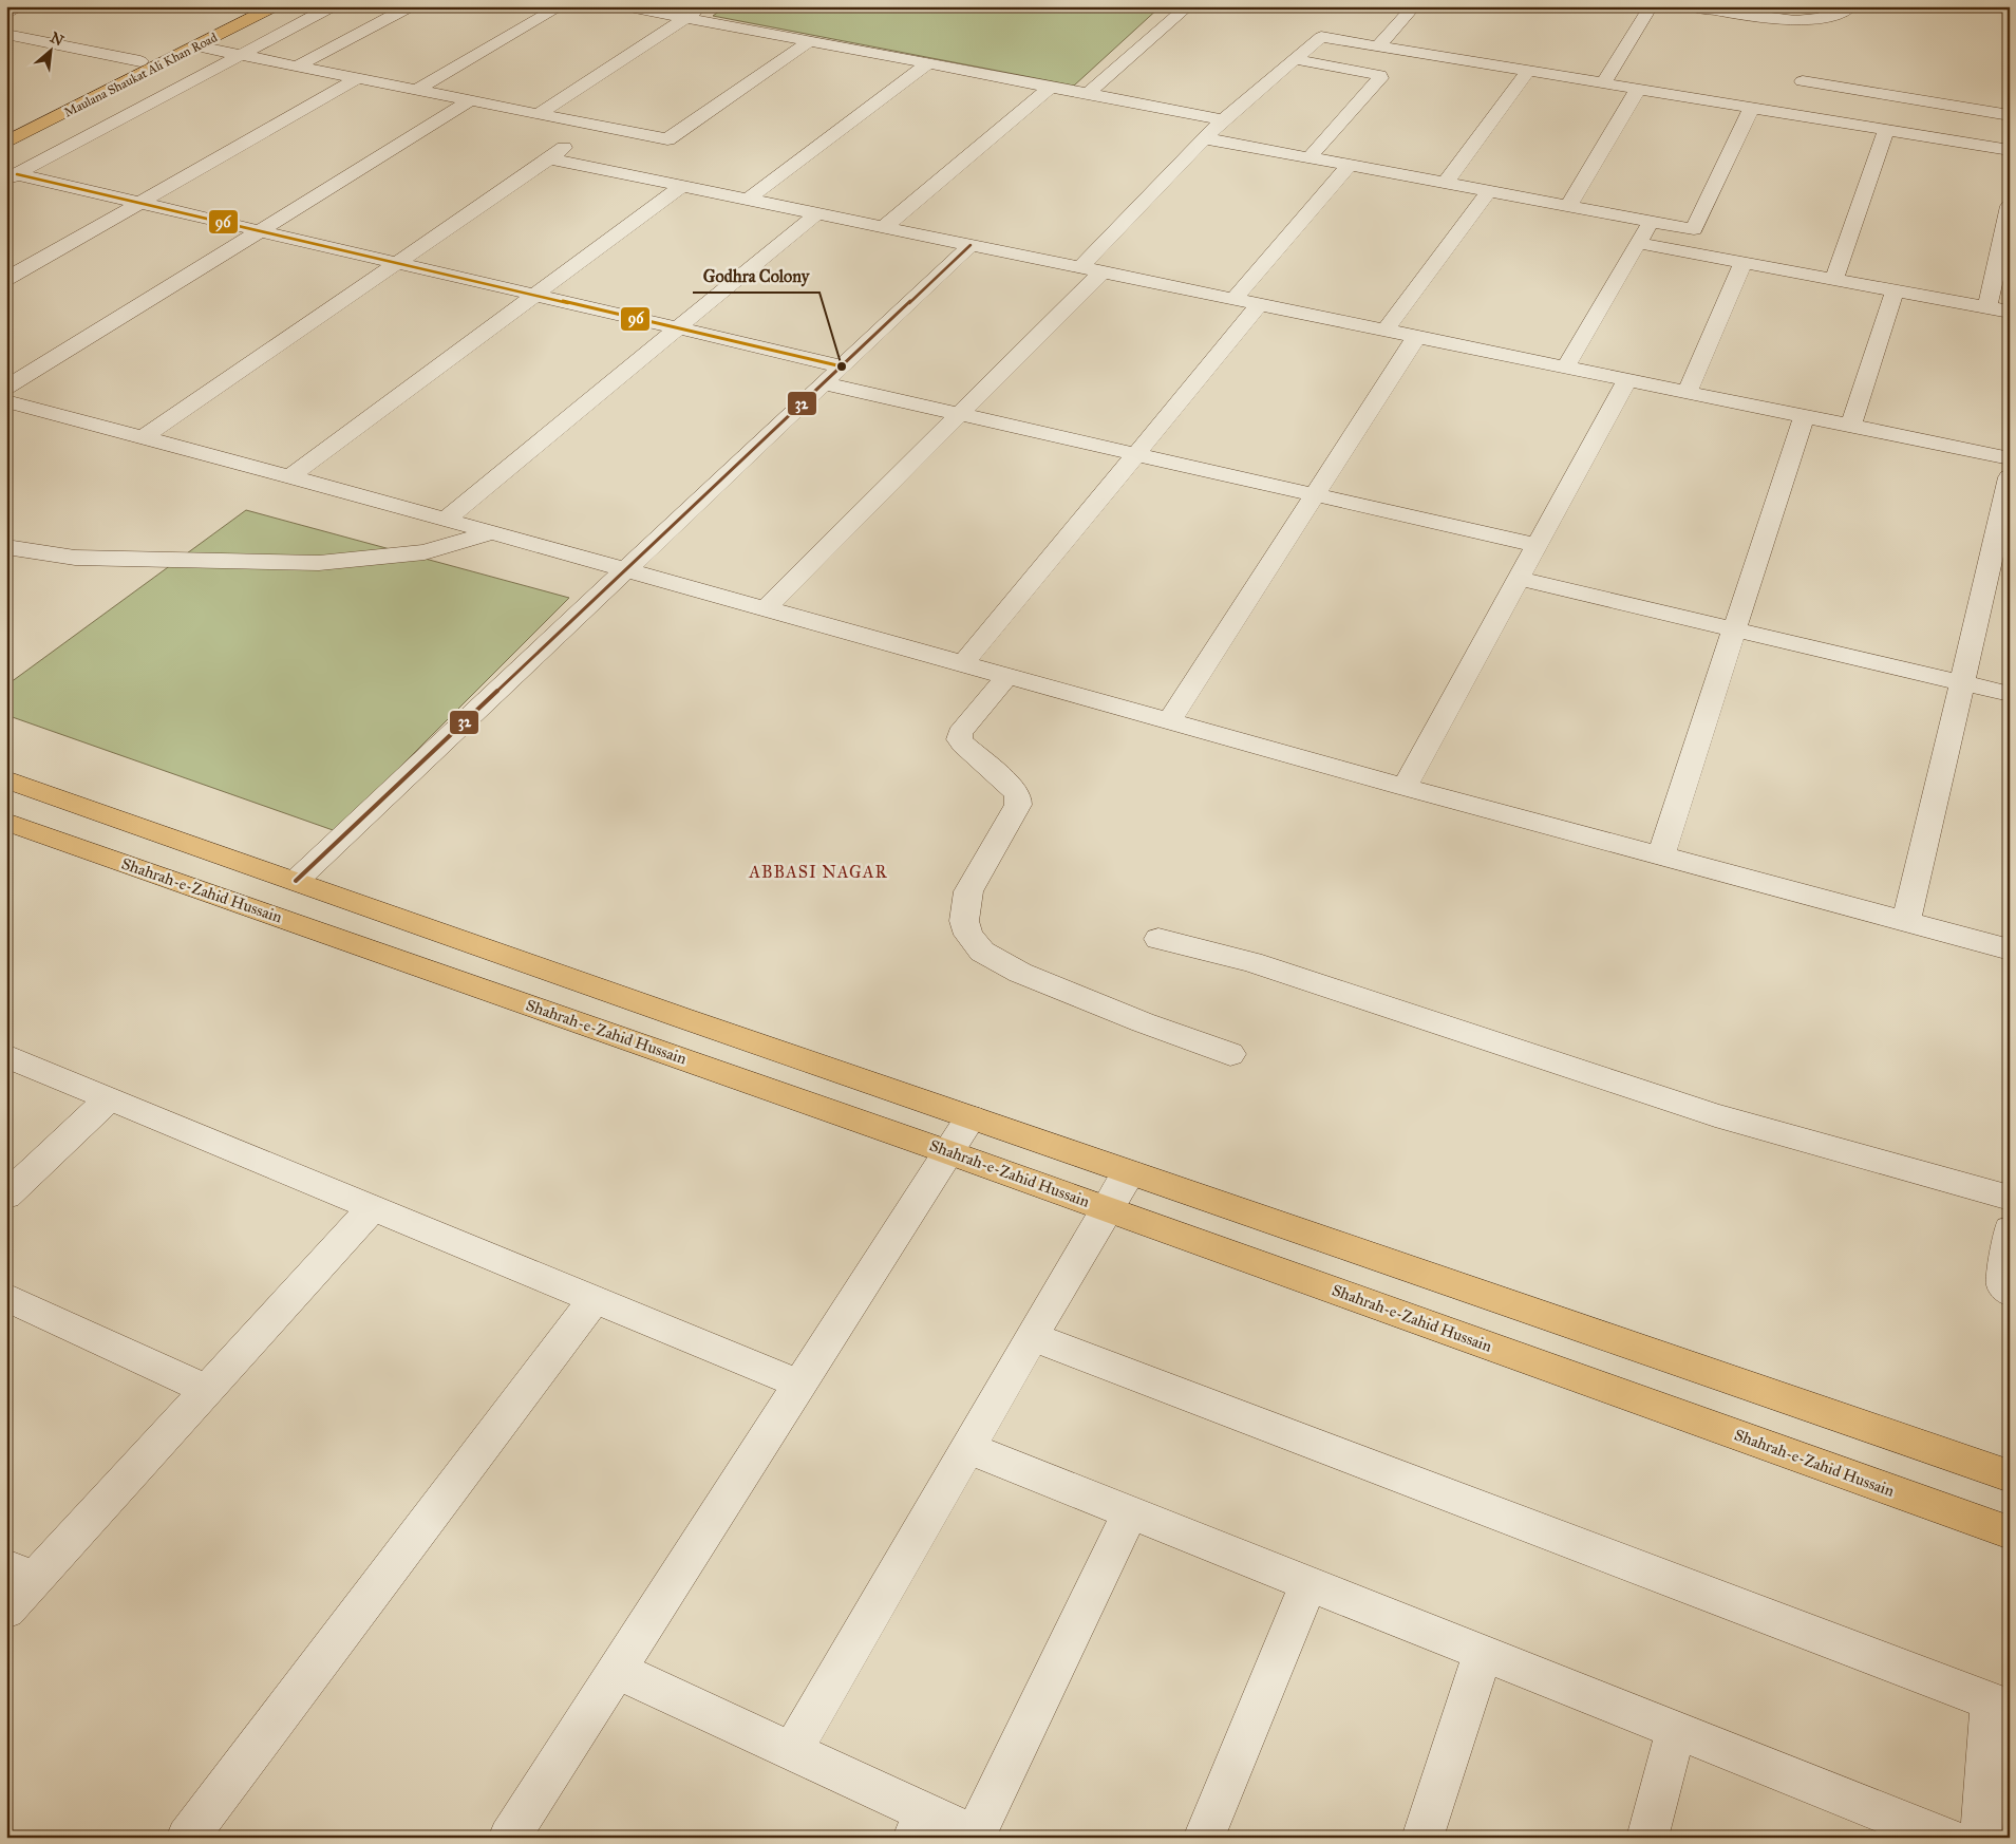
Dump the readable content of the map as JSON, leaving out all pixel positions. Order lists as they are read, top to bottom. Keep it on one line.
{"streets":{"main road":["Maulana Shaukat Ali Khan Road","Shahrah-e-Zahid Hussain"]},"districts":["ABBASI NAGAR"],"places":["Godhra Colony"],"lines":["transit line 96","transit line 32"],"north":"top right"}
